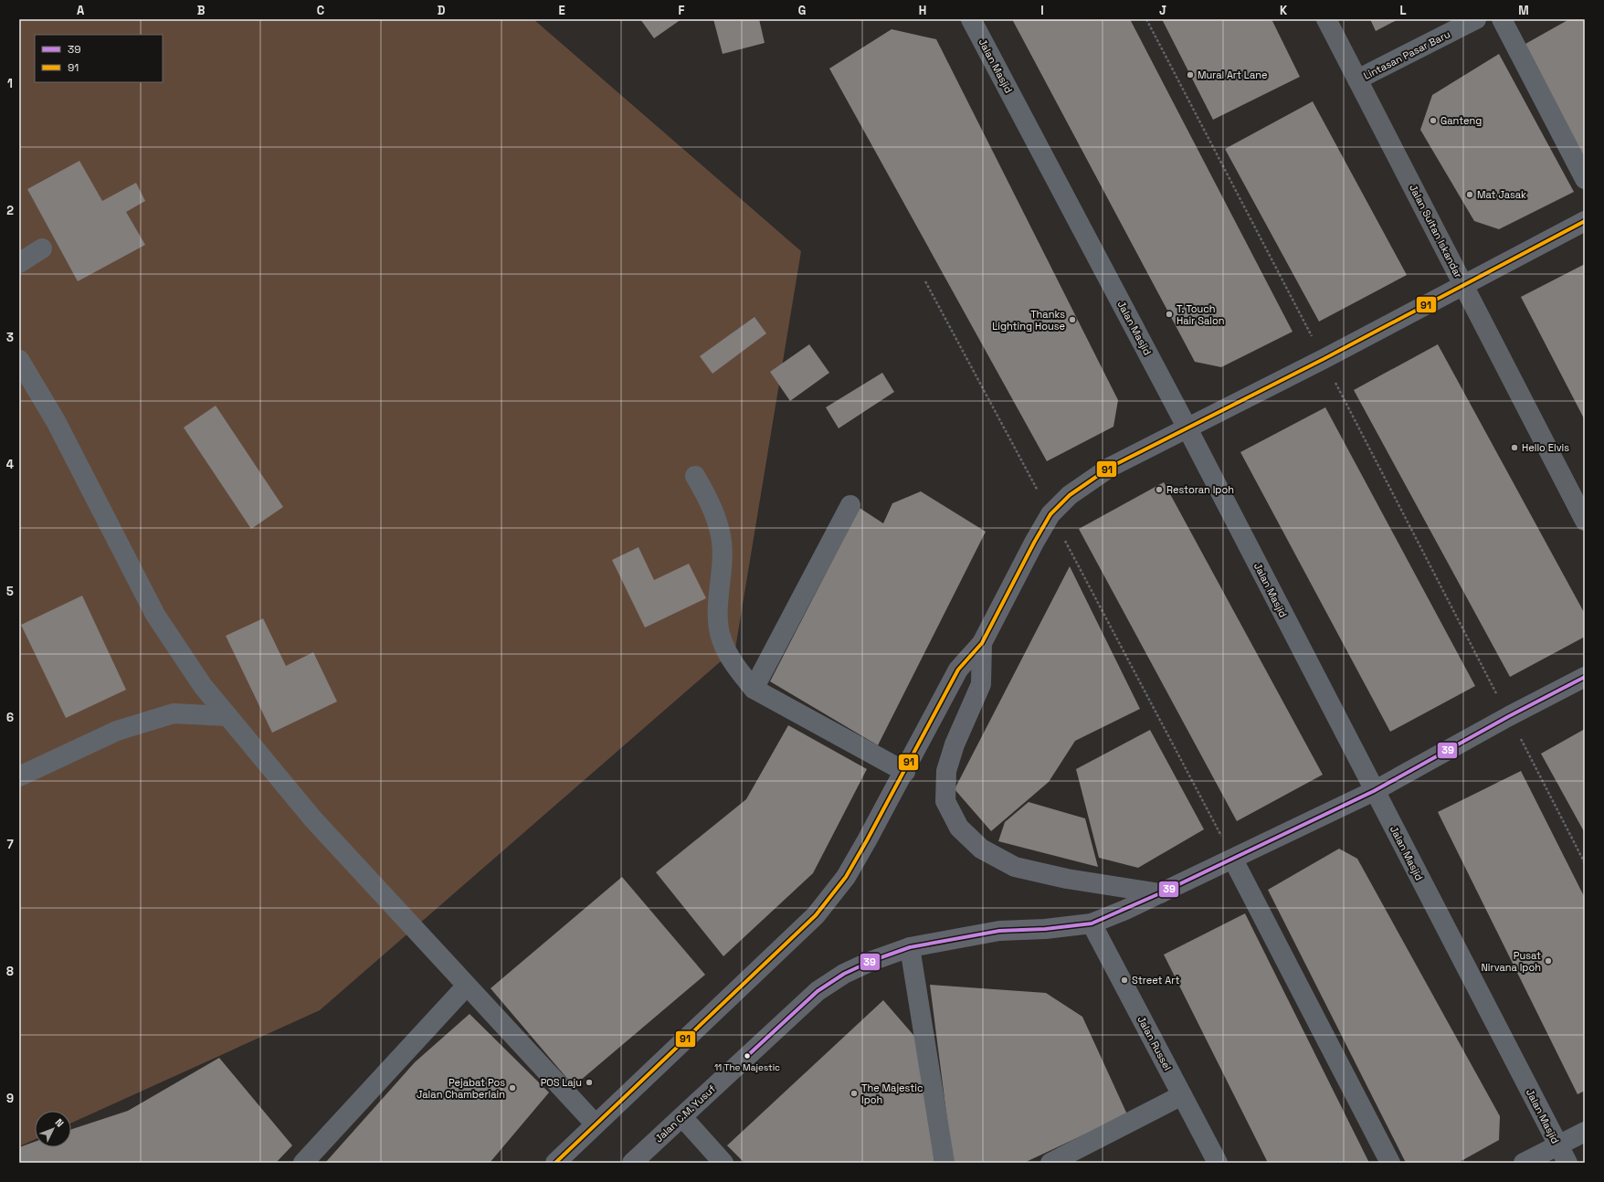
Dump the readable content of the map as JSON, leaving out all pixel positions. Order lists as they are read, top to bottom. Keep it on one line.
{"streets":{"highway":["Jalan Sultan Iskandar"],"main road":["Jalan C.M. Yusuf"],"street":["Lintasan Pasar Baru","Jalan Masjid","Jalan Russel"]},"crossings":[["Lintasan Pasar Baru","Jalan Sultan Iskandar"],["Jalan Masjid","Jalan C.M. Yusuf"],["Jalan Russel","Jalan C.M. Yusuf"]],"places":["Mural Art Lane","Ganteng","Mat Jasak","T. Touch Hair Salon","Thanks Lighting House","Hello Elvis","Restoran Ipoh","Pusat Nirvana Ipoh","Street Art","11 The Majestic","POS Laju","Pejabat Pos Jalan Chamberlain","The Majestic Ipoh"],"lines":["transit line 91","transit line 39"],"legend":["39","91"],"north":"top right","grid":{"columns":["A","B","C","D","E","F","G","H","I","J","K","L","M"],"rows":["1","2","3","4","5","6","7","8","9"]}}
